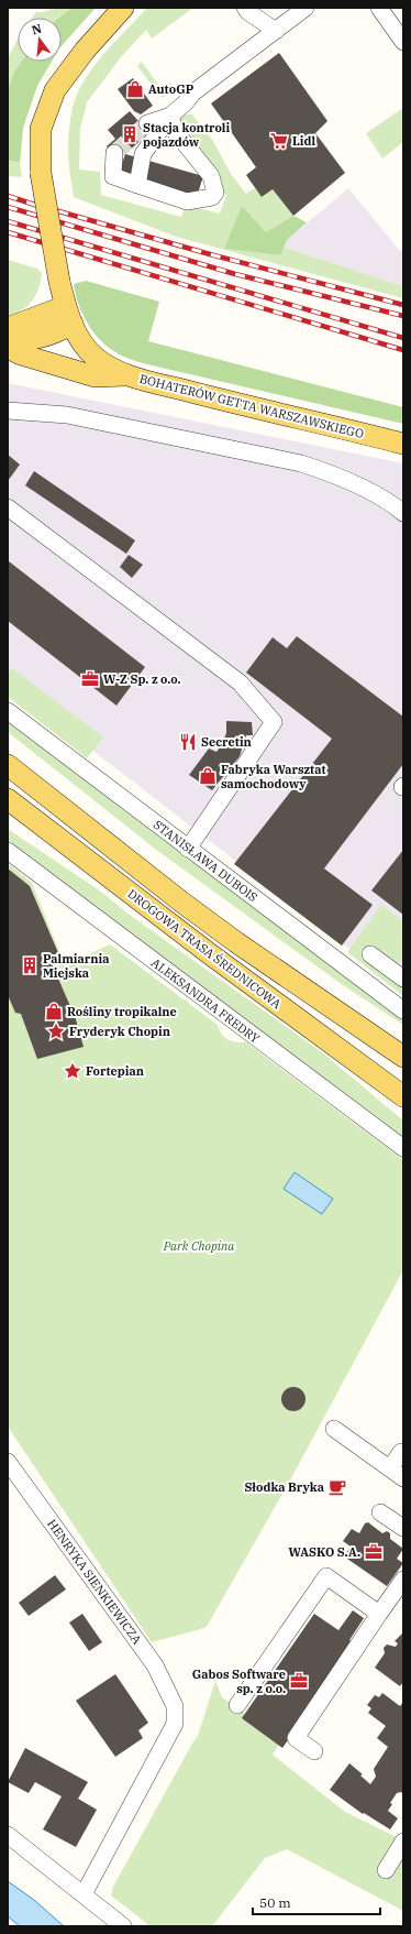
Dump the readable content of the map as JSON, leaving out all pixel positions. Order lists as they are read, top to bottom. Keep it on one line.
{"streets":{"main road":["BOHATERÓW GETTA WARSZAWSKIEGO","DROGOWA TRASA ŚREDNICOWA"],"street":["STANISŁAWA DUBOIS","ALEKSANDRA FREDRY","HENRYKA SIENKIEWICZA"]},"parks":["Park Chopina"],"places":{"shop":["AutoGP","Fabryka Warsztat samochodowy","Rośliny tropikalne"],"building":["Stacja kontroli pojazdów","Palmiarnia Miejska"],"supermarket":["Lidl"],"office":["W-Z Sp. z o.o.","WASKO S.A.","Gabos Software sp. z o.o."],"restaurant":["Secretin"],"place":["Fryderyk Chopin","Fortepian"],"cafe":["Słodka Bryka"]},"scale_bar":"50 m","north":"top"}
